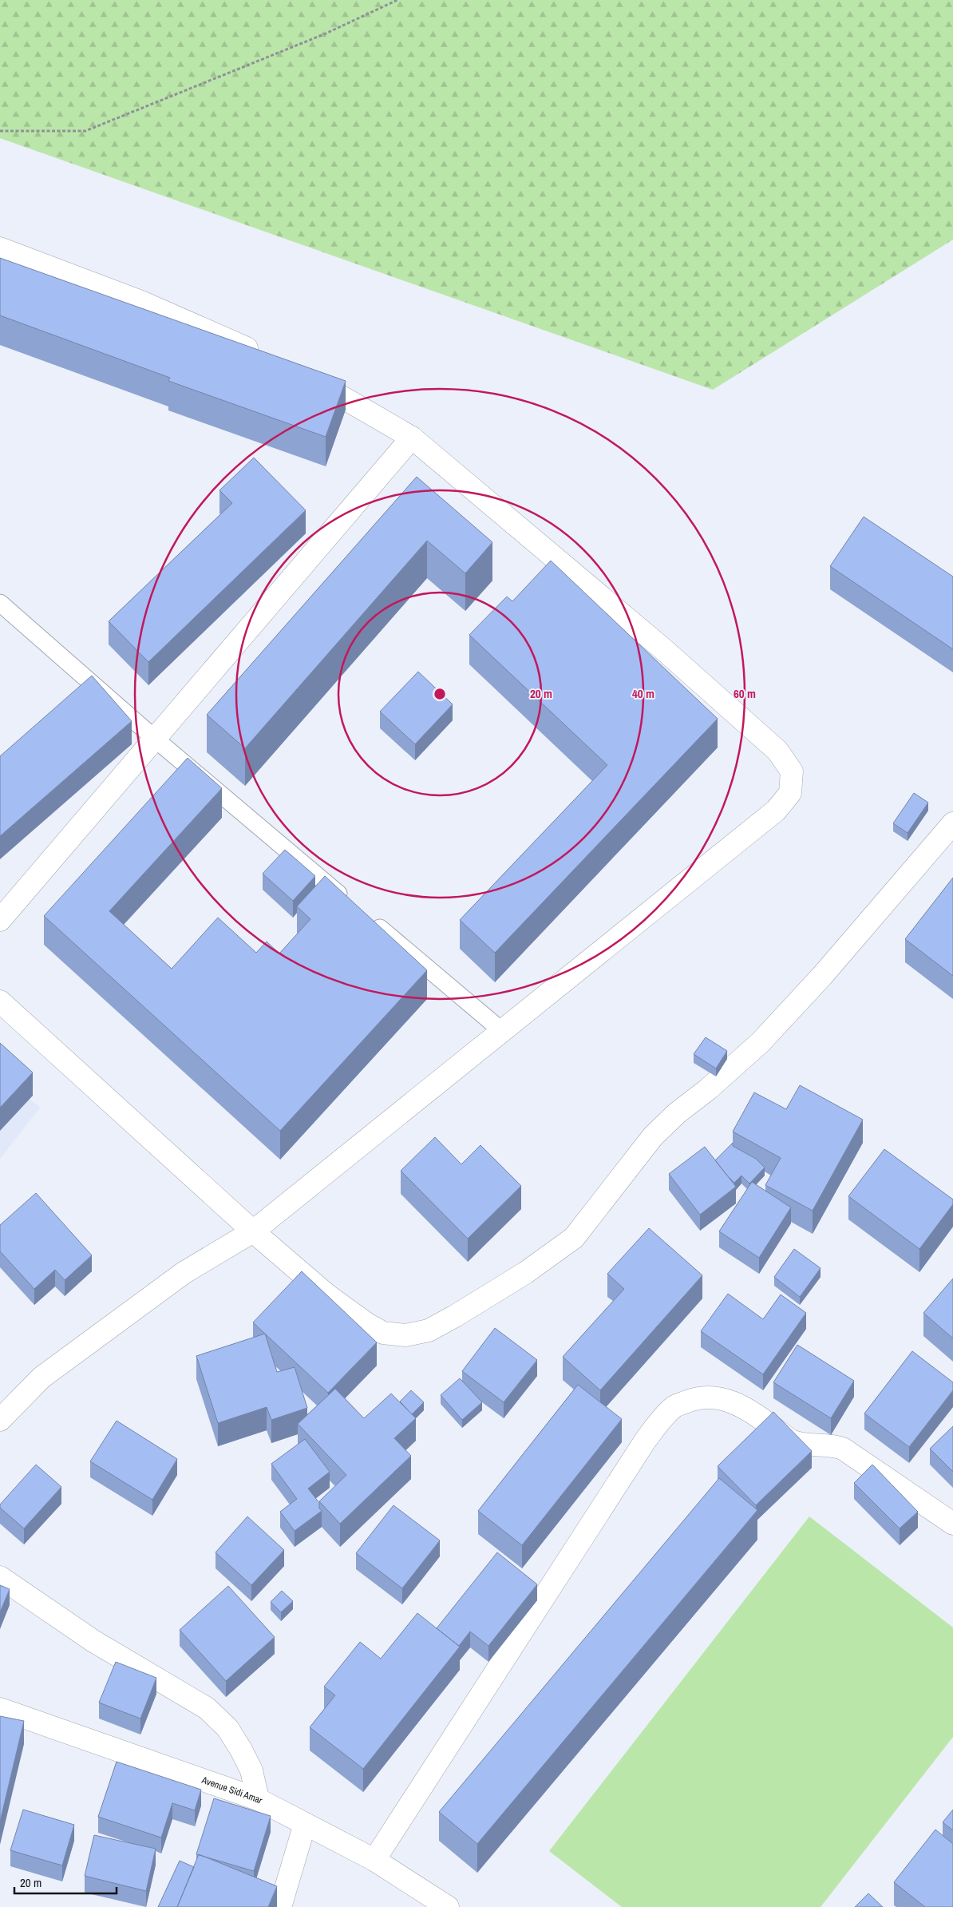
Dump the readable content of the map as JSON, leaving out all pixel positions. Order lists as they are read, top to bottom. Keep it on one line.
{"streets":{"street":["Avenue Sidi Amar"]},"scale_bar":"20 m","rings":["20 m","40 m","60 m"]}
